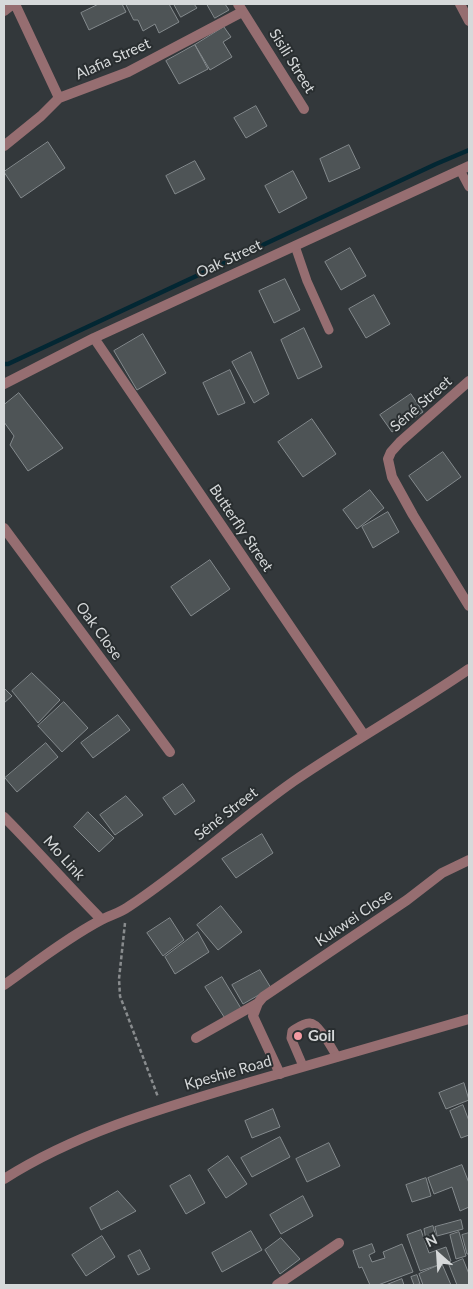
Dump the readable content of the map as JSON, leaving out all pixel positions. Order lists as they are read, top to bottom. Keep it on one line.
{"streets":{"street":["Alafia Street","Sisili Street","Oak Street","Séné Street","Butterfly Street","Oak Close","Mo Link","Kukwei Close","Kpeshie Road"]},"crossings":[["Alafia Street","Sisili Street"],["Oak Street","Butterfly Street"],["Séné Street","Butterfly Street"],["Séné Street","Mo Link"]],"places":["Goil"],"north":"top left"}
